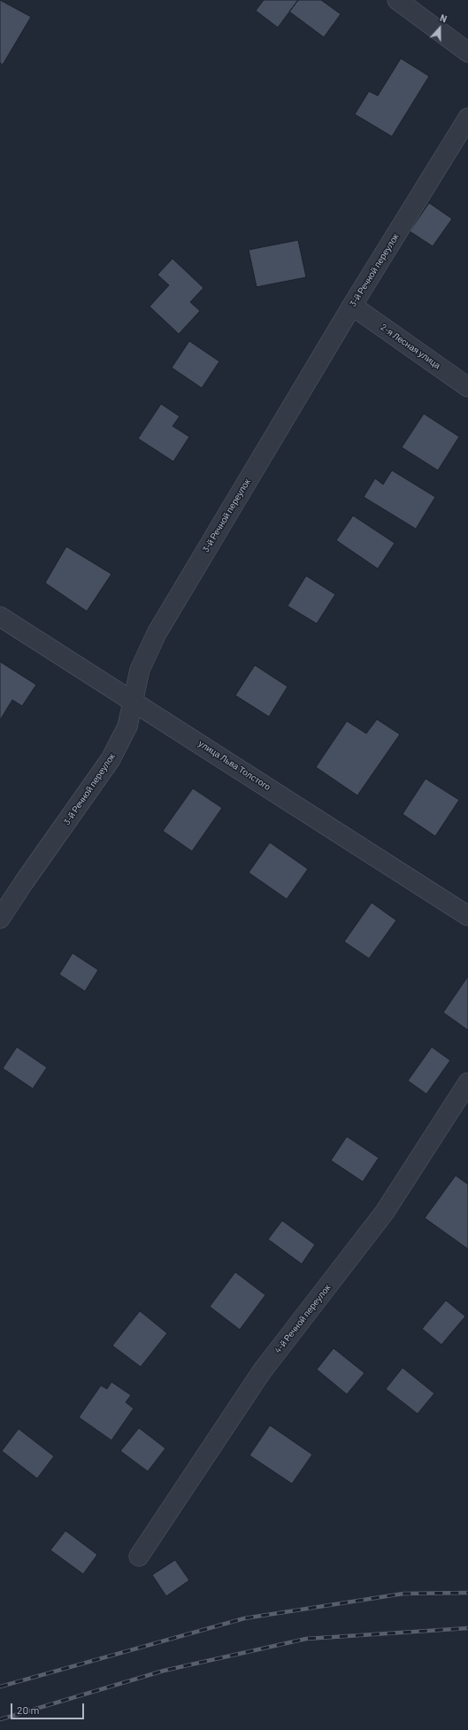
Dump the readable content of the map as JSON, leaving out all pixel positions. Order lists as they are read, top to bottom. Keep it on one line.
{"streets":{"street":["3-й Речной переулок","2-я Лесная улица","улица Льва Толстого","4-й Речной переулок"]},"crossings":[["3-й Речной переулок","2-я Лесная улица"],["3-й Речной переулок","улица Льва Толстого"]],"scale_bar":"20 m","north":"top"}
